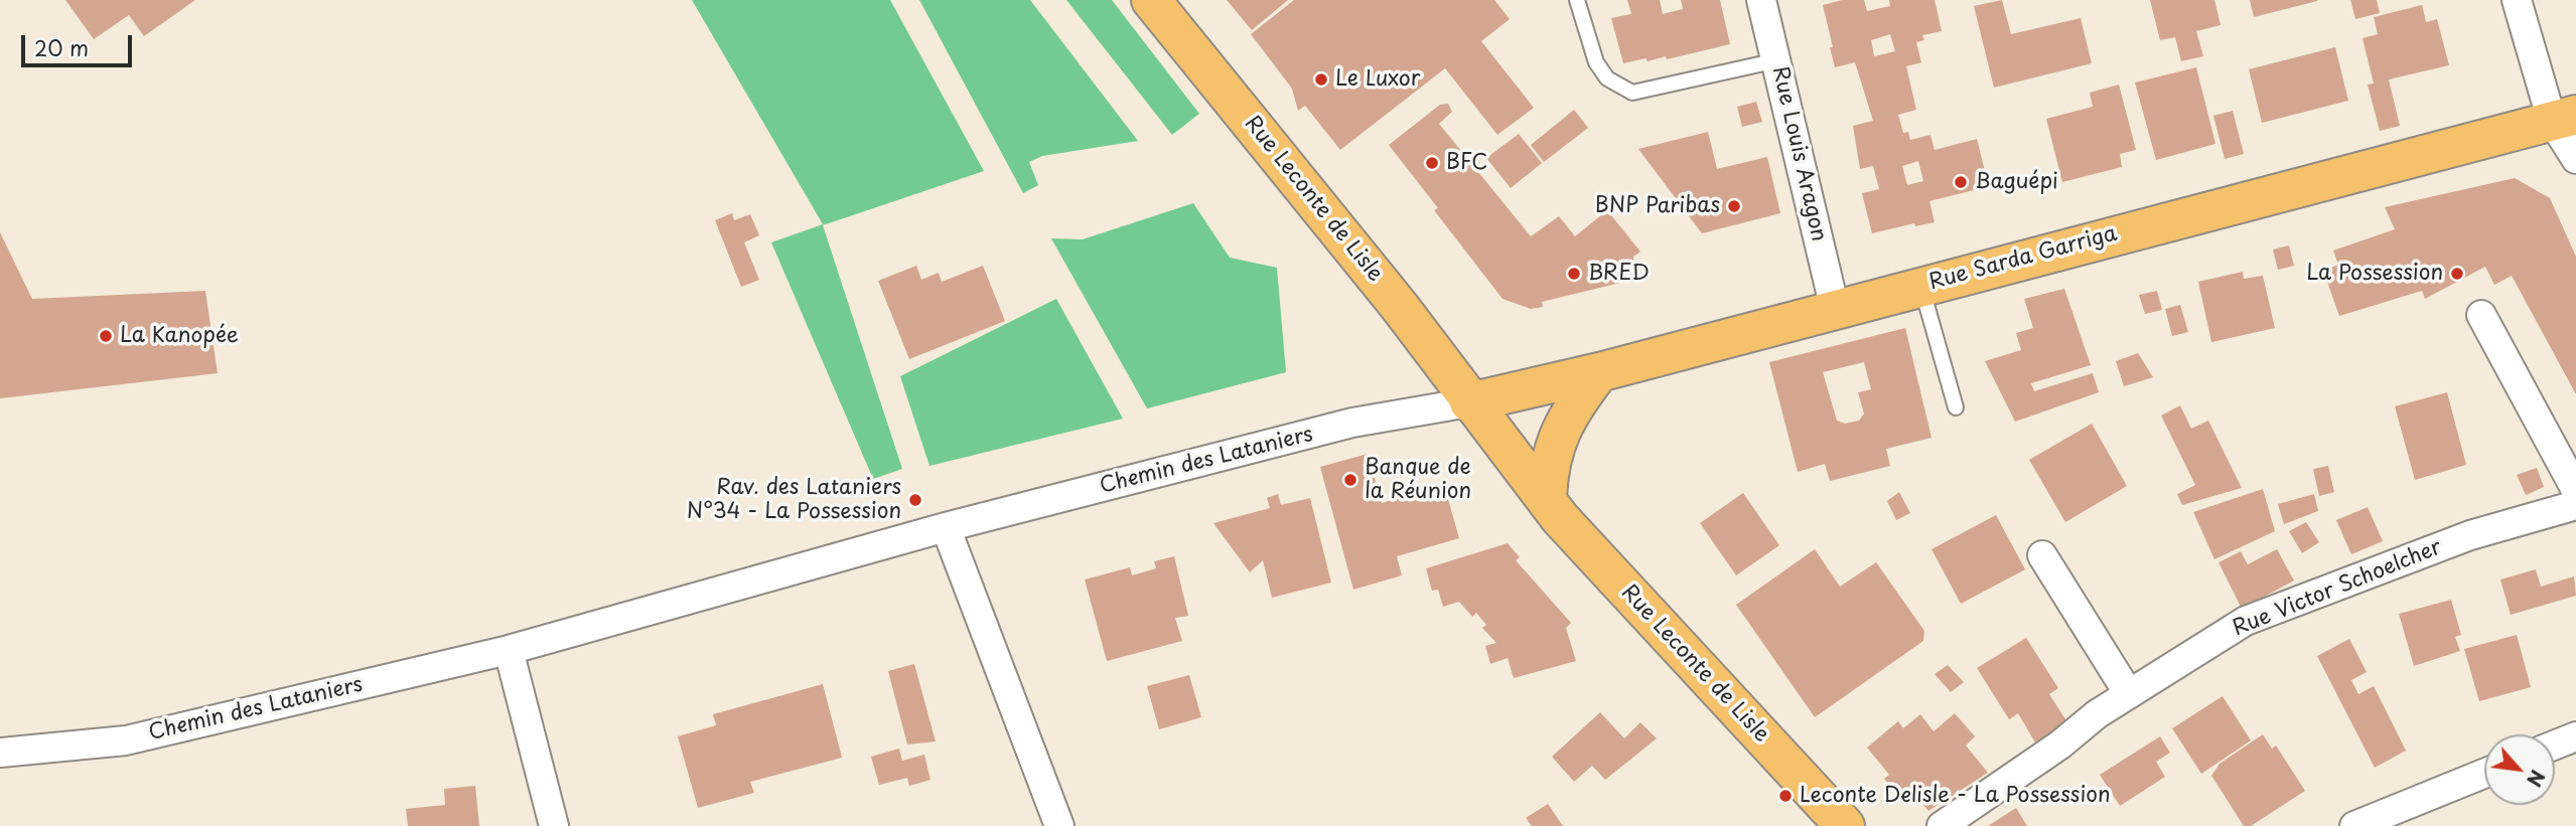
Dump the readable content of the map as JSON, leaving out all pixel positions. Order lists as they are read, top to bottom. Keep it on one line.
{"streets":{"main road":["Rue Leconte de Lisle","Rue Sarda Garriga"],"street":["Rue Louis Aragon","Chemin des Lataniers","Rue Victor Schoelcher"]},"crossings":[["Rue Louis Aragon","Rue Sarda Garriga"],["Rue Leconte de Lisle","Rue Sarda Garriga"],["Rue Leconte de Lisle","Chemin des Lataniers"],["Rue Sarda Garriga","Chemin des Lataniers"]],"places":["Le Luxor","BFC","Baguépi","BNP Paribas","BRED","La Possession","La Kanopée","Banque de la Réunion","Rav. des Lataniers N°34 - La Possession","Leconte Delisle - La Possession"],"scale_bar":"20 m","north":"bottom right"}
